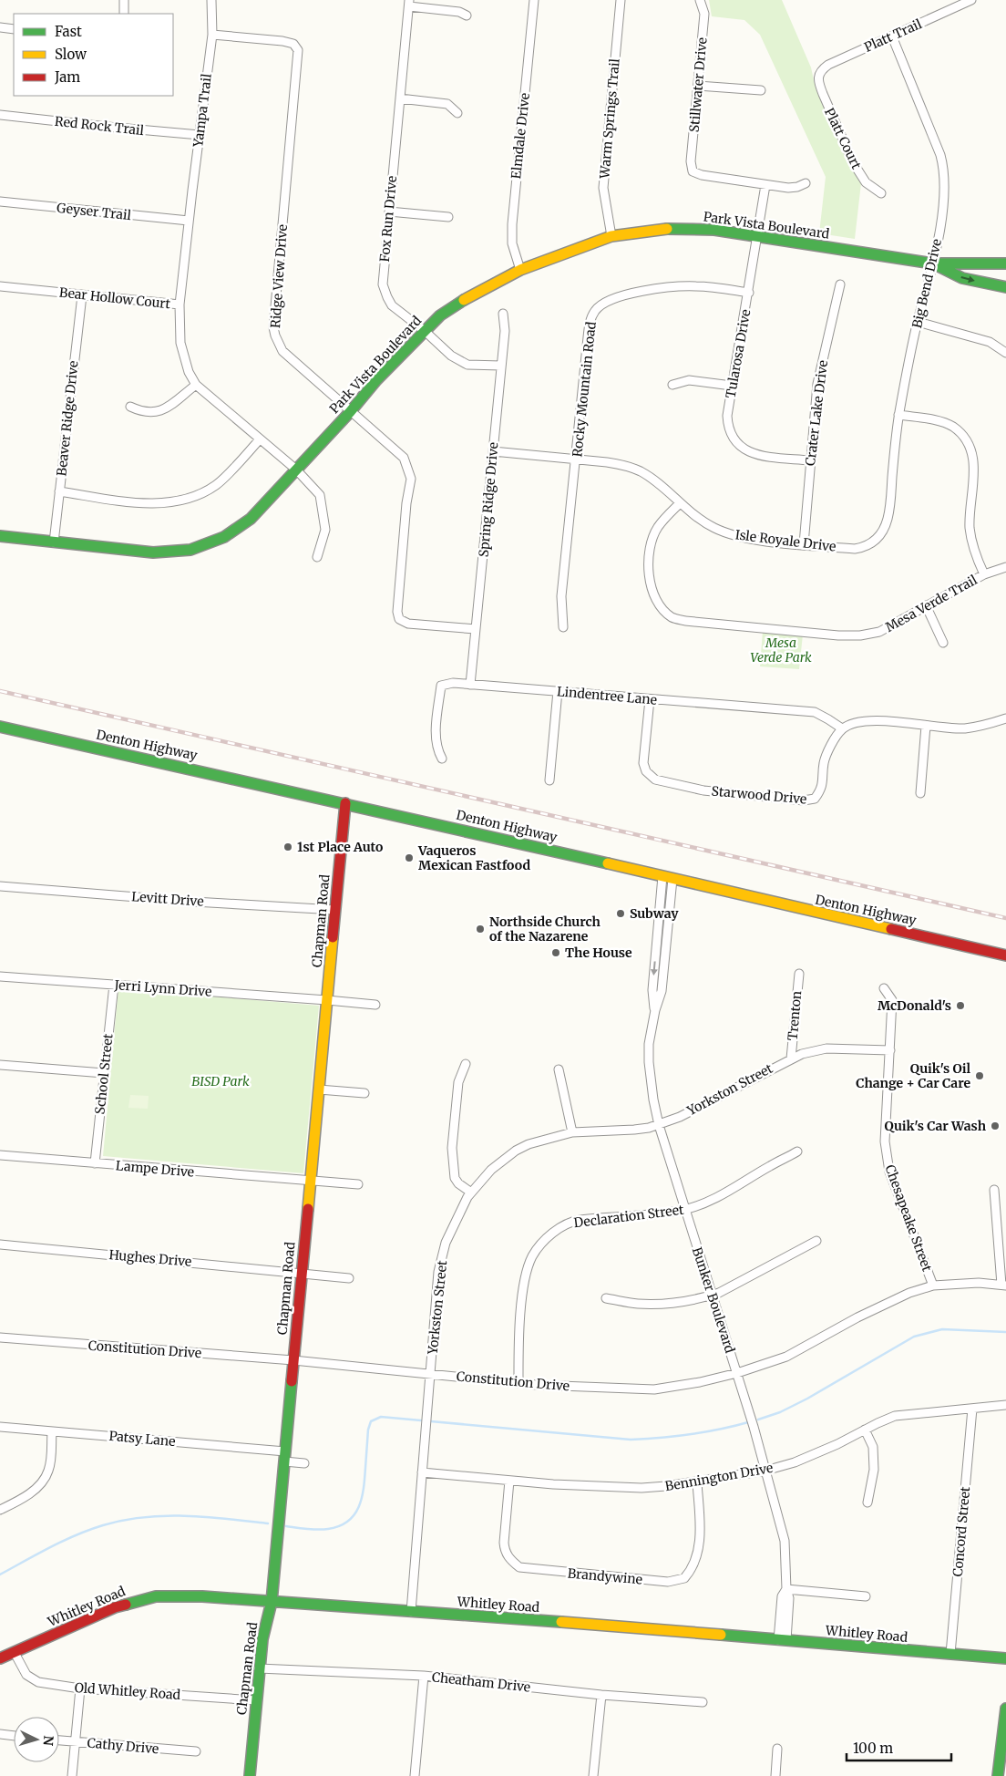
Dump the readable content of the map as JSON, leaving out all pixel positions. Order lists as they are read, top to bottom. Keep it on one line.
{"streets":{"street":["Platt Trail","Stillwater Drive","Yampa Trail","Warm Springs Trail","Red Rock Trail","Elmdale Drive","Platt Court","Geyser Trail","Fox Run Drive","Park Vista Boulevard","Ridge View Drive","Big Bend Drive","Bear Hollow Court","Tularosa Drive","Rocky Mountain Road","Crater Lake Drive","Beaver Ridge Drive","Spring Ridge Drive","Isle Royale Drive","Mesa Verde Trail","Lindentree Lane","Denton Highway","Starwood Drive","Levitt Drive","Chapman Road","Jerri Lynn Drive","Trenton","School Street","Yorkston Street","Lampe Drive","Declaration Street","Chesapeake Street","Hughes Drive","Bunker Boulevard","Constitution Drive","Patsy Lane","Bennington Drive","Concord Street","Brandywine","Whitley Road","Cheatham Drive","Old Whitley Road","Cathy Drive"]},"crossings":[["Platt Trail","Platt Court"],["Platt Trail","Big Bend Drive"],["Stillwater Drive","Tularosa Drive"],["Yampa Trail","Red Rock Trail"],["Yampa Trail","Geyser Trail"],["Yampa Trail","Ridge View Drive"],["Yampa Trail","Bear Hollow Court"],["Warm Springs Trail","Park Vista Boulevard"],["Elmdale Drive","Park Vista Boulevard"],["Fox Run Drive","Park Vista Boulevard"],["Fox Run Drive","Spring Ridge Drive"],["Park Vista Boulevard","Ridge View Drive"],["Park Vista Boulevard","Big Bend Drive"],["Park Vista Boulevard","Bear Hollow Court"],["Park Vista Boulevard","Tularosa Drive"],["Park Vista Boulevard","Beaver Ridge Drive"],["Ridge View Drive","Spring Ridge Drive"],["Big Bend Drive","Isle Royale Drive"],["Bear Hollow Court","Beaver Ridge Drive"],["Tularosa Drive","Rocky Mountain Road"],["Tularosa Drive","Crater Lake Drive"],["Rocky Mountain Road","Isle Royale Drive"],["Crater Lake Drive","Isle Royale Drive"],["Spring Ridge Drive","Isle Royale Drive"],["Spring Ridge Drive","Lindentree Lane"],["Isle Royale Drive","Mesa Verde Trail"],["Lindentree Lane","Starwood Drive"],["Denton Highway","Chapman Road"],["Denton Highway","Bunker Boulevard"],["Levitt Drive","Chapman Road"],["Chapman Road","Jerri Lynn Drive"],["Chapman Road","Lampe Drive"],["Chapman Road","Hughes Drive"],["Chapman Road","Constitution Drive"],["Chapman Road","Patsy Lane"],["Chapman Road","Whitley Road"],["Chapman Road","Cheatham Drive"],["Chapman Road","Old Whitley Road"],["Jerri Lynn Drive","School Street"],["Trenton","Yorkston Street"],["School Street","Lampe Drive"],["Yorkston Street","Chesapeake Street"],["Yorkston Street","Bunker Boulevard"],["Yorkston Street","Constitution Drive"],["Yorkston Street","Bennington Drive"],["Yorkston Street","Whitley Road"],["Declaration Street","Bunker Boulevard"],["Declaration Street","Constitution Drive"],["Chesapeake Street","Constitution Drive"],["Bunker Boulevard","Constitution Drive"],["Bunker Boulevard","Bennington Drive"],["Bunker Boulevard","Whitley Road"],["Bennington Drive","Concord Street"],["Bennington Drive","Brandywine"],["Concord Street","Whitley Road"],["Whitley Road","Old Whitley Road"]],"parks":["Mesa Verde Park","BISD Park"],"places":["1st Place Auto","Vaqueros Mexican Fastfood","Subway","Northside Church of the Nazarene","The House","McDonald's","Quik's Oil Change + Car Care","Quik's Car Wash"],"legend":["Fast","Slow","Jam"],"scale_bar":"100 m","north":"right"}
